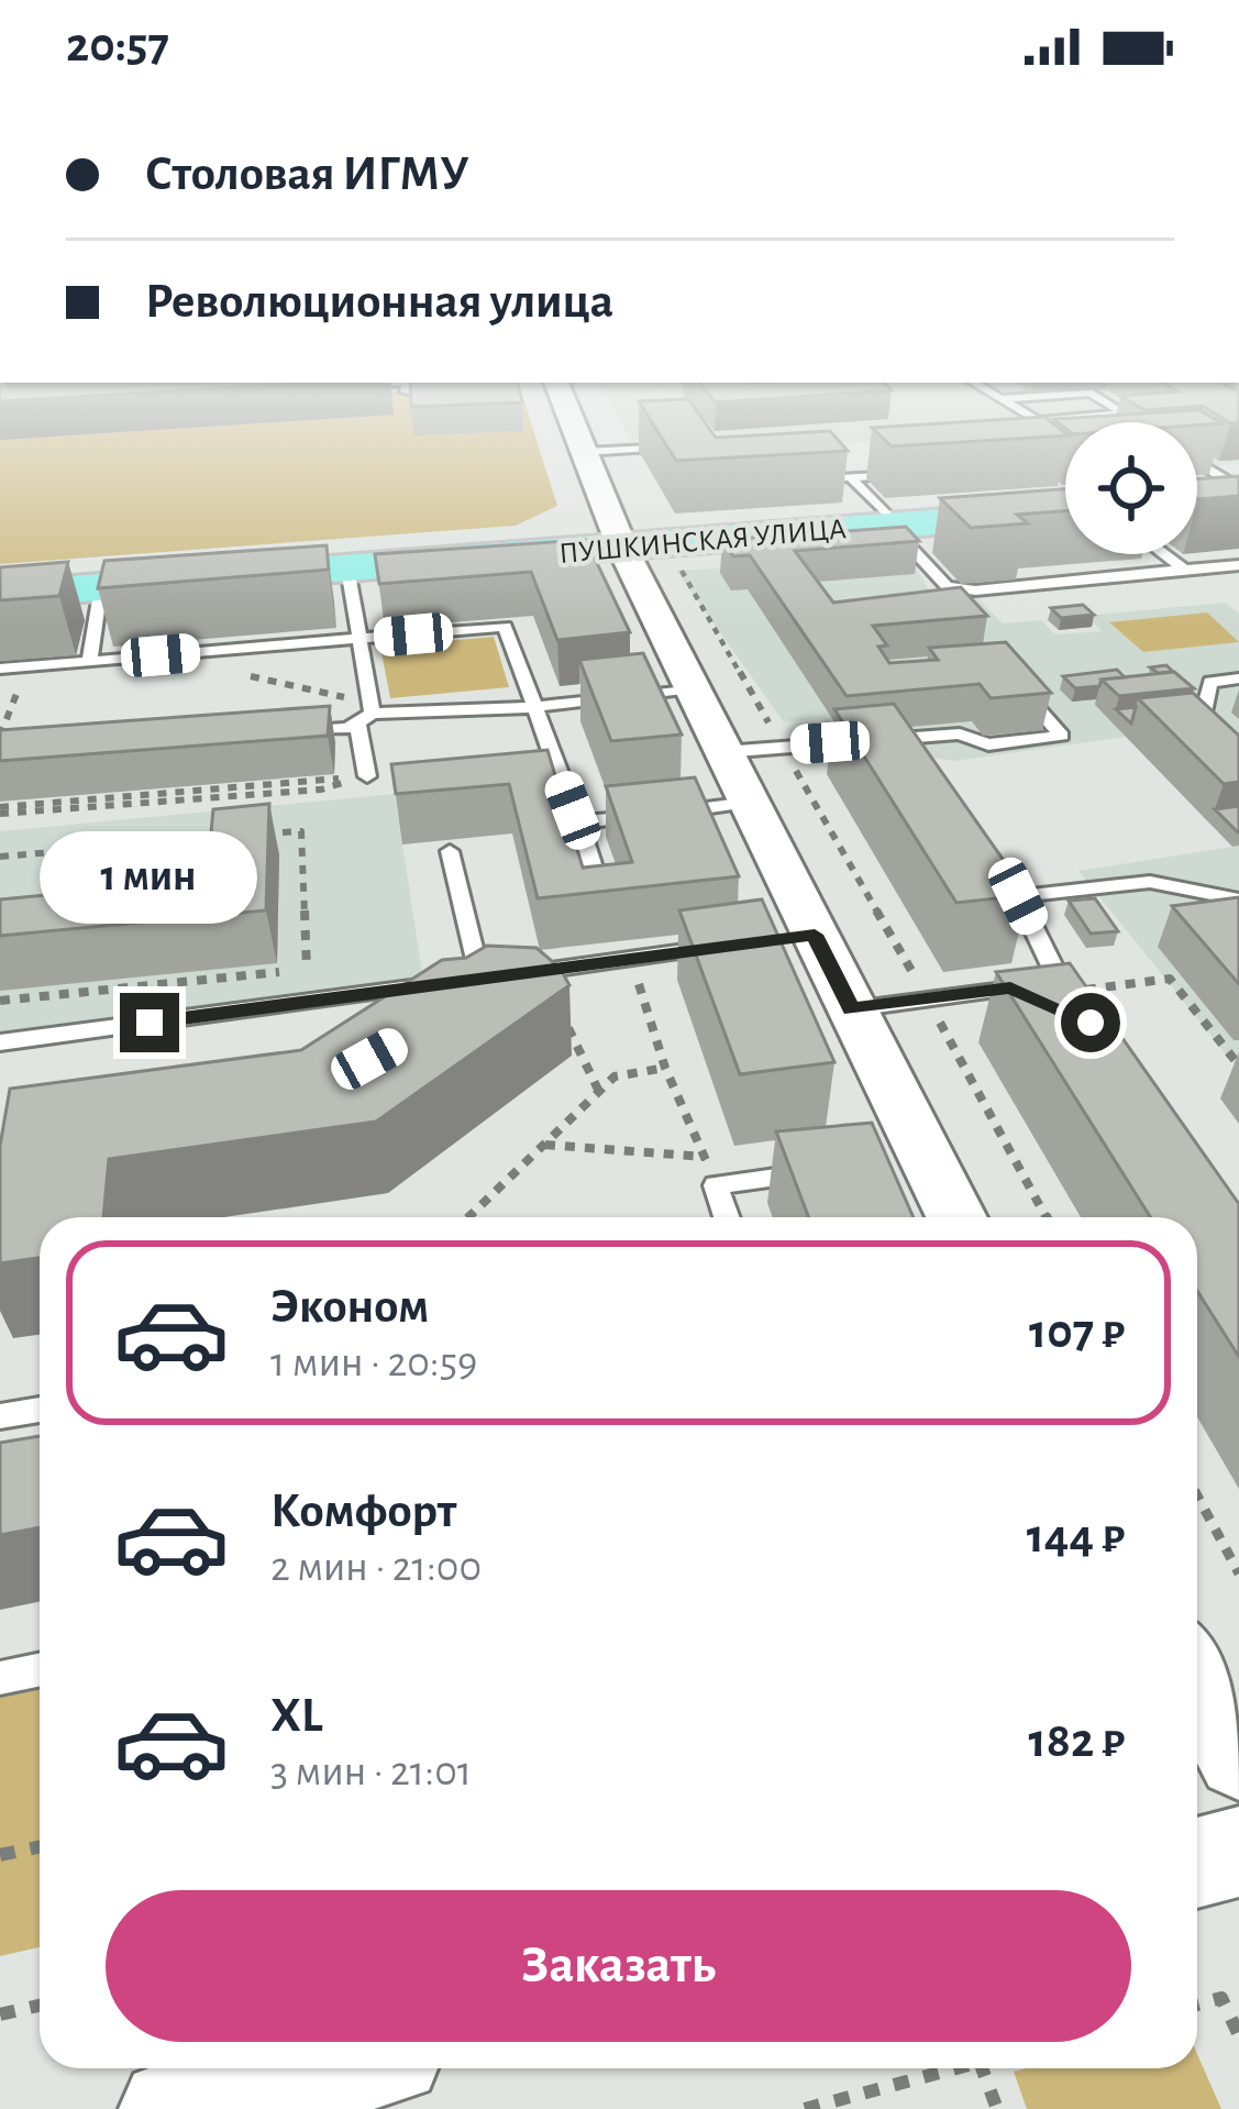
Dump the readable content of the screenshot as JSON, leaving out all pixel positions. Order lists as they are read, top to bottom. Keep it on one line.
{"streets":{"main road":["ПУШКИНСКАЯ УЛИЦА"]},"page":{"status":"20:57","banner":["Столовая ИГМУ","Революционная улица"],"bubble":"1 мин","list":[{"name":"Эконом","note":"1 мин · 20:59","value":"107 ₽"},{"name":"Комфорт","note":"2 мин · 21:00","value":"144 ₽"},{"name":"XL","note":"3 мин · 21:01","value":"182 ₽"}],"buttons":"Заказать"}}
